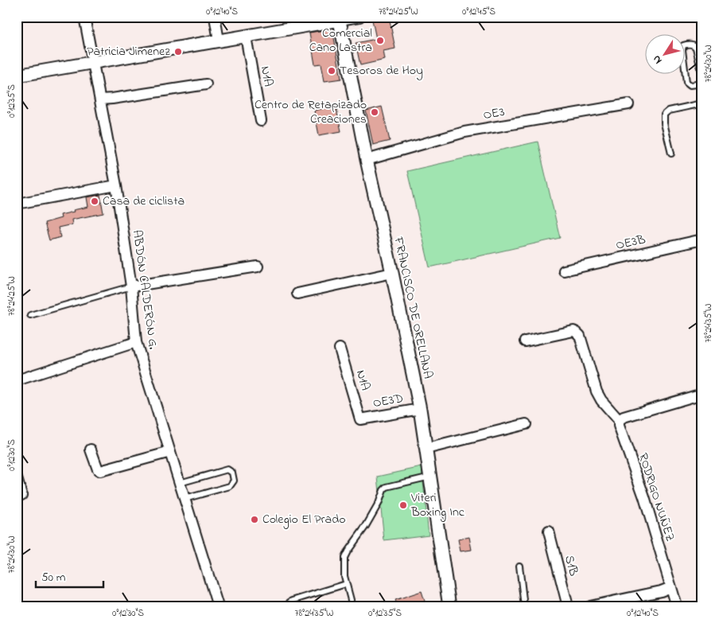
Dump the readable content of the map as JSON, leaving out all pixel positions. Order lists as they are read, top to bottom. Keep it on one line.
{"streets":{"street":["N1A","OE3","OE3B","ABDÓN CALDERÓN G.","FRANCISCO DE ORELLANA","OE3D","RODRIGO NUÑEZ","S1B"]},"crossings":[["N1A","OE3D"],["OE3","FRANCISCO DE ORELLANA"],["FRANCISCO DE ORELLANA","OE3D"]],"places":["Comercial Cano Lastra","Patricia Jimenez","Tesoros de Hoy","Centro de Retapizado Creaciones","Casa de ciclista","Viteri Boxing Inc","Colegio El Prado"],"scale_bar":"50 m","north":"bottom left","coordinates":["0°12'40\"S","78°24'25\"W","0°12'45\"S","78°24'30\"W","0°12'35\"S","78°24'35\"W","0°12'30\"S"]}
